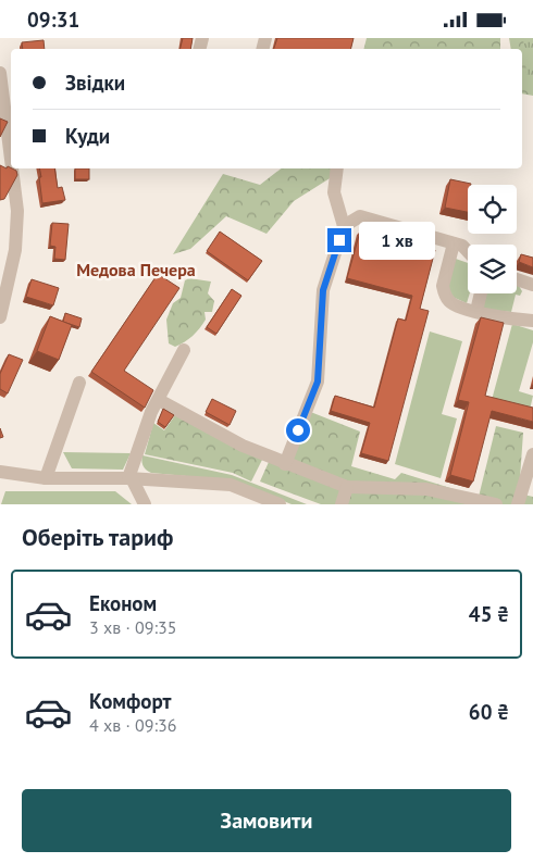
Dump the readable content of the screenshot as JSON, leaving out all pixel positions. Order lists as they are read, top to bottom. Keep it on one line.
{"districts":["Медова Печера"],"page":{"status":"09:31","banner":["Звідки","Куди"],"bubble":"1 хв","heading":"Оберіть тариф","list":[{"name":"Економ","note":"3 хв · 09:35","value":"45 ₴"},{"name":"Комфорт","note":"4 хв · 09:36","value":"60 ₴"}],"buttons":"Замовити"}}
